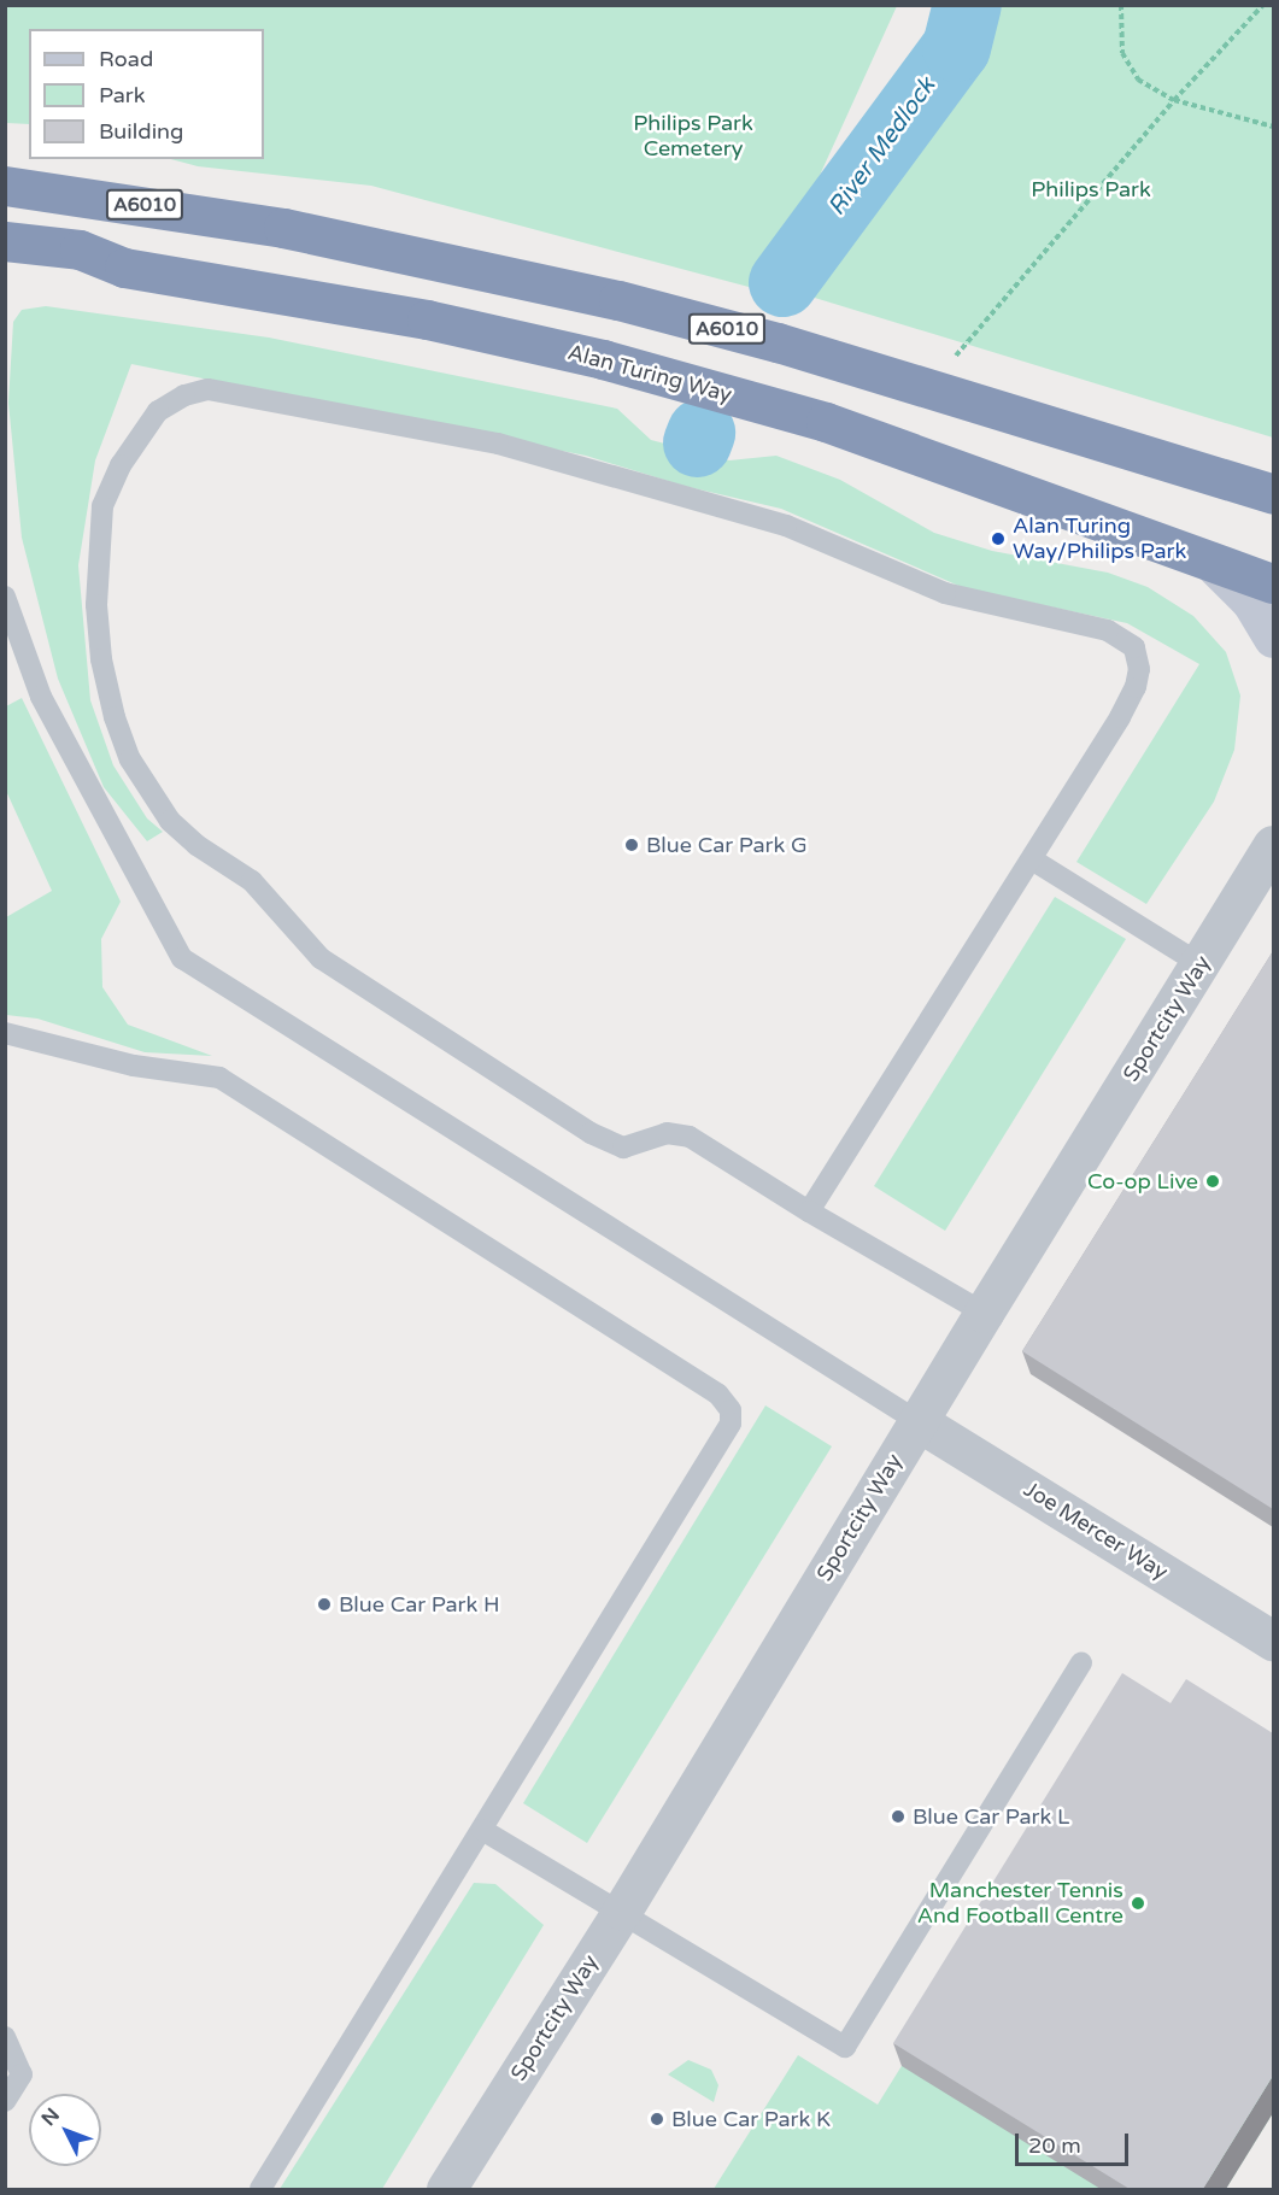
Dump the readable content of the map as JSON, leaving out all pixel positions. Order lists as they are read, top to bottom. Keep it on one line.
{"streets":{"highway":["A6010","Alan Turing Way"],"street":["Sportcity Way","Joe Mercer Way"]},"crossings":[["Sportcity Way","Joe Mercer Way"]],"water":["River Medlock"],"parks":["Philips Park Cemetery","Philips Park"],"places":["Alan Turing Way/Philips Park","Blue Car Park G","Co-op Live","Blue Car Park H","Blue Car Park L","Manchester Tennis And Football Centre","Blue Car Park K"],"legend":["Road","Park","Building"],"scale_bar":"20 m","north":"top left"}
